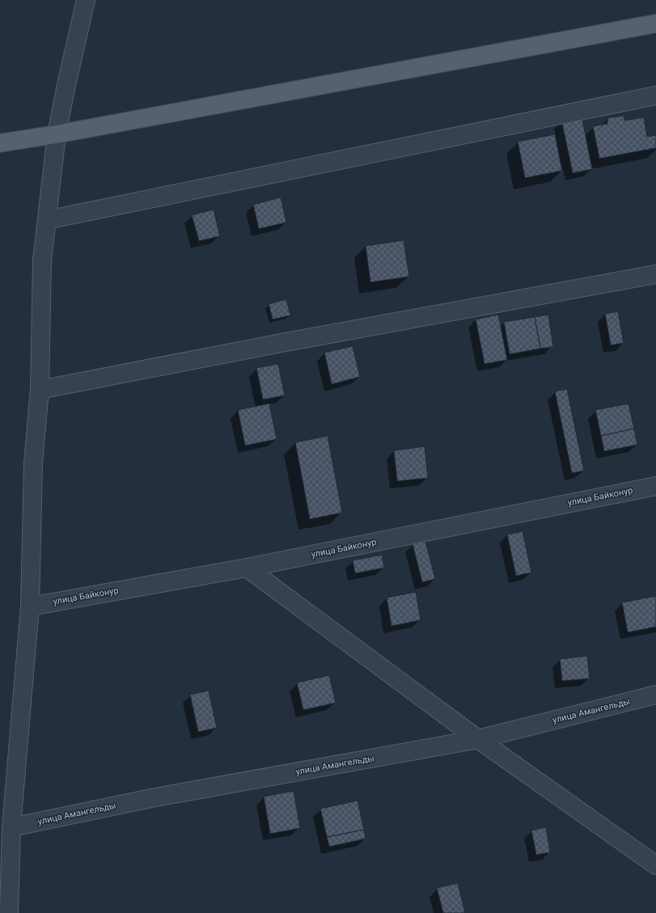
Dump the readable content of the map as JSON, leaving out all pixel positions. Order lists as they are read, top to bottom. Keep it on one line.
{"streets":{"street":["улица Байконур","улица Амангельды"]}}
